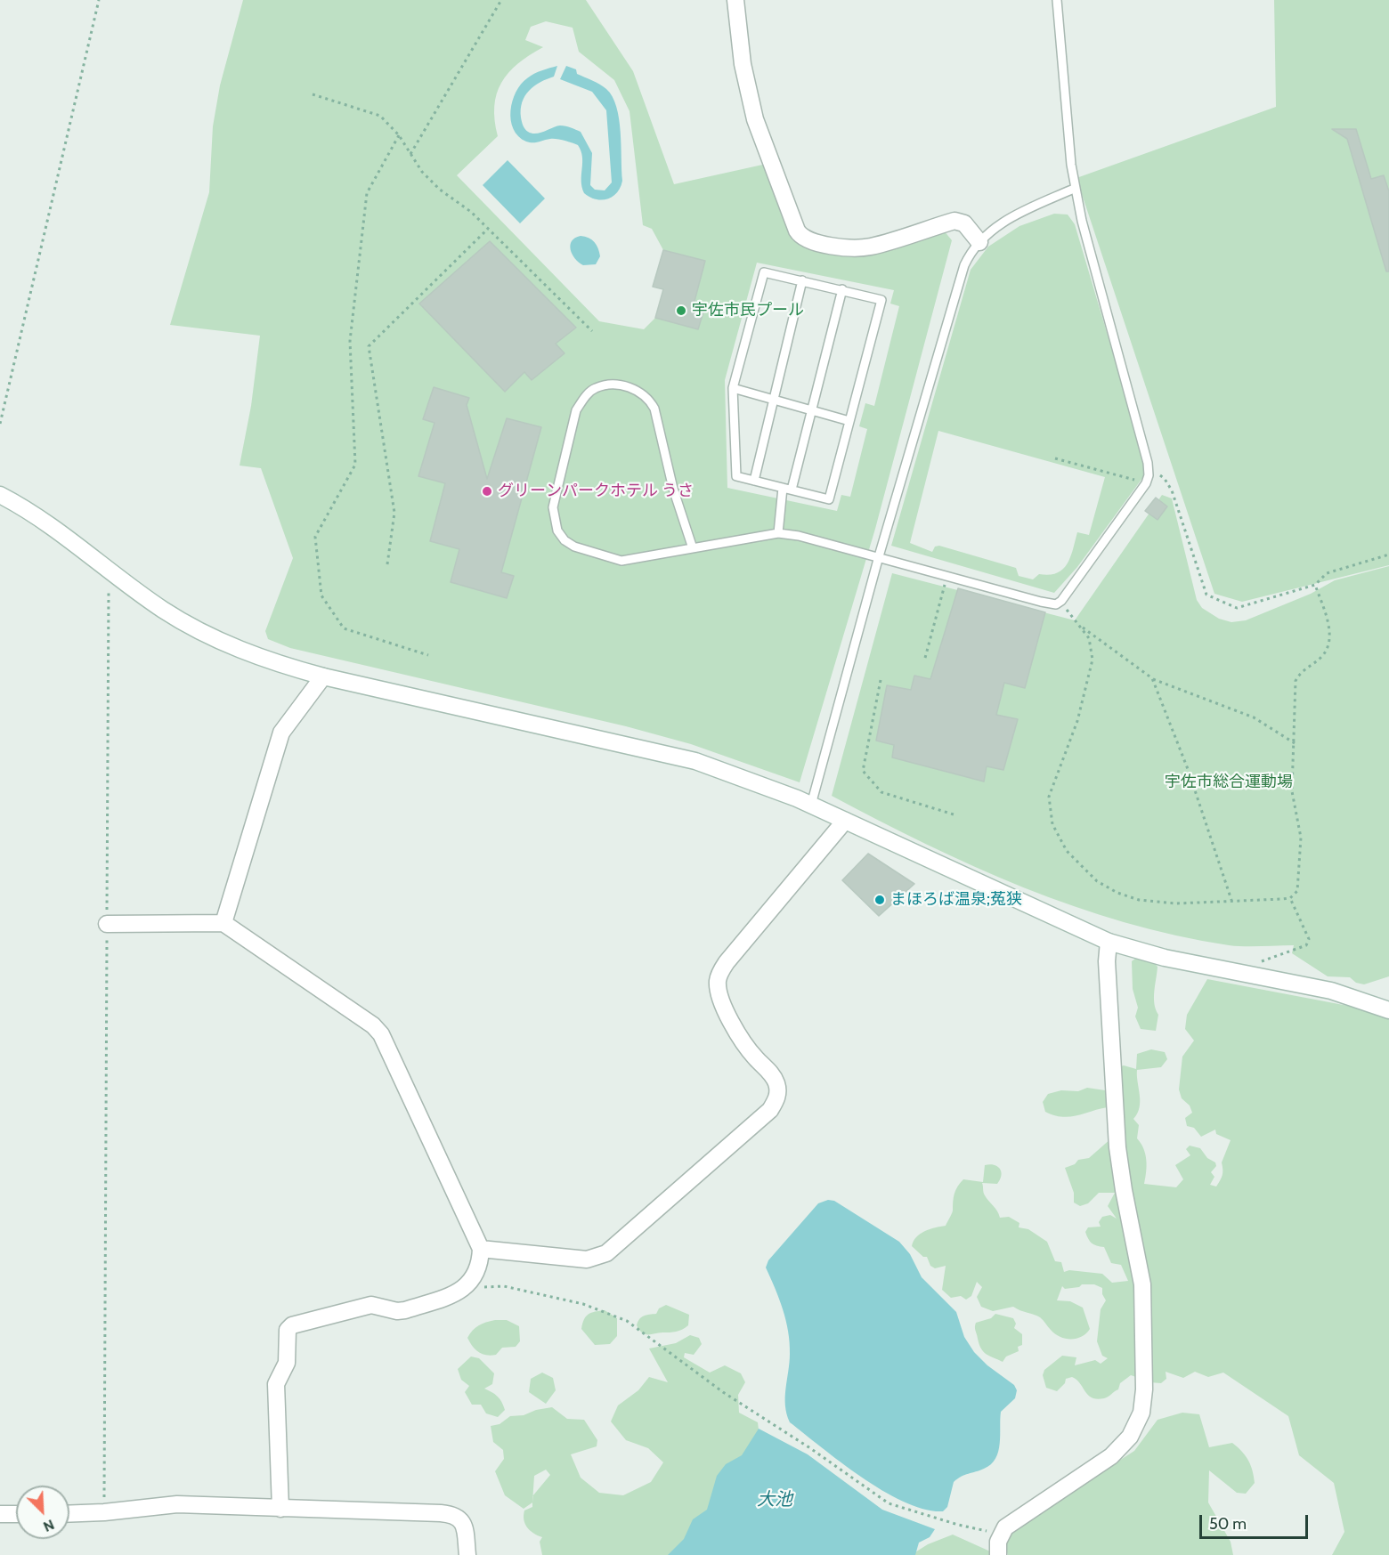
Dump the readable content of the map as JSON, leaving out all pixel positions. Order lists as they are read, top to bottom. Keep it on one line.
{"water":["大池"],"parks":["宇佐市総合運動場"],"places":["宇佐市民プール","グリーンパークホテル うさ","まほろば温泉;菟狭"],"scale_bar":"50 m","north":"bottom right"}
